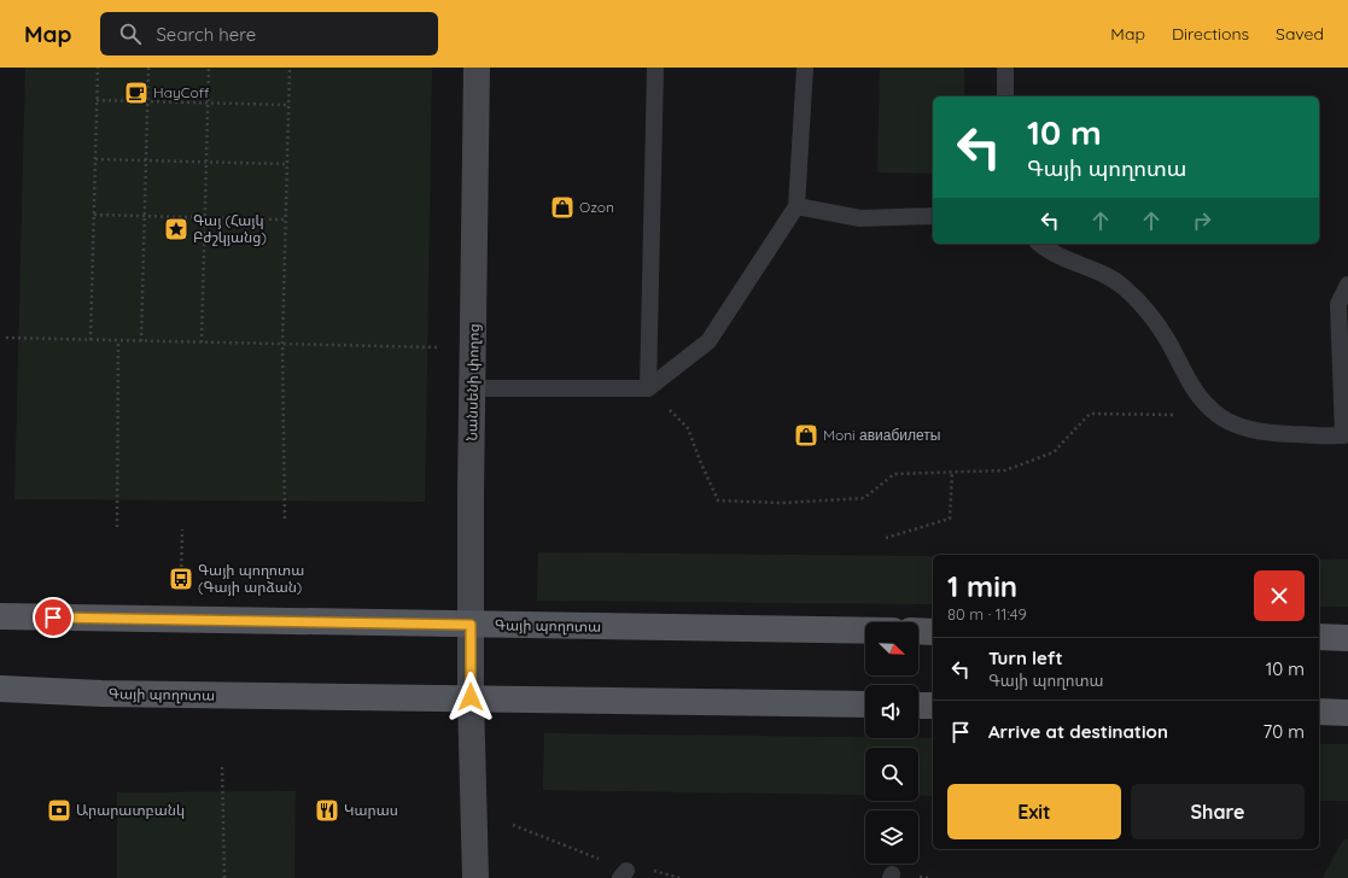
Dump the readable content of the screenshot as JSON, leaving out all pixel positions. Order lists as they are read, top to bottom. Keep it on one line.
{"streets":{"main road":["Գայի պողոտա"],"street":["Նանսենի փողոց"]},"crossings":[["Նանսենի փողոց","Գայի պողոտա"]],"places":{"cafe":["HayCoff"],"shop":["Ozon","Moni авиабилеты"],"place":["Գայ (Հայկ Բժշկյանց)"],"bus stop":["Գայի պողոտա (Գայի արձան)"],"bank":["Արարատբանկ"],"restaurant":["Կարաս"]},"north":"bottom right","page":{"header":"Map","search":"Search here","nav":["Map","Directions","Saved"],"turn":["10 m","Գայի պողոտա"],"heading":["1 min","80 m · 11:49"],"list":[{"name":"Turn left","note":"Գայի պողոտա","value":"10 m"},{"name":"Arrive at destination","value":"70 m"}],"buttons":["Exit","Share"]}}
